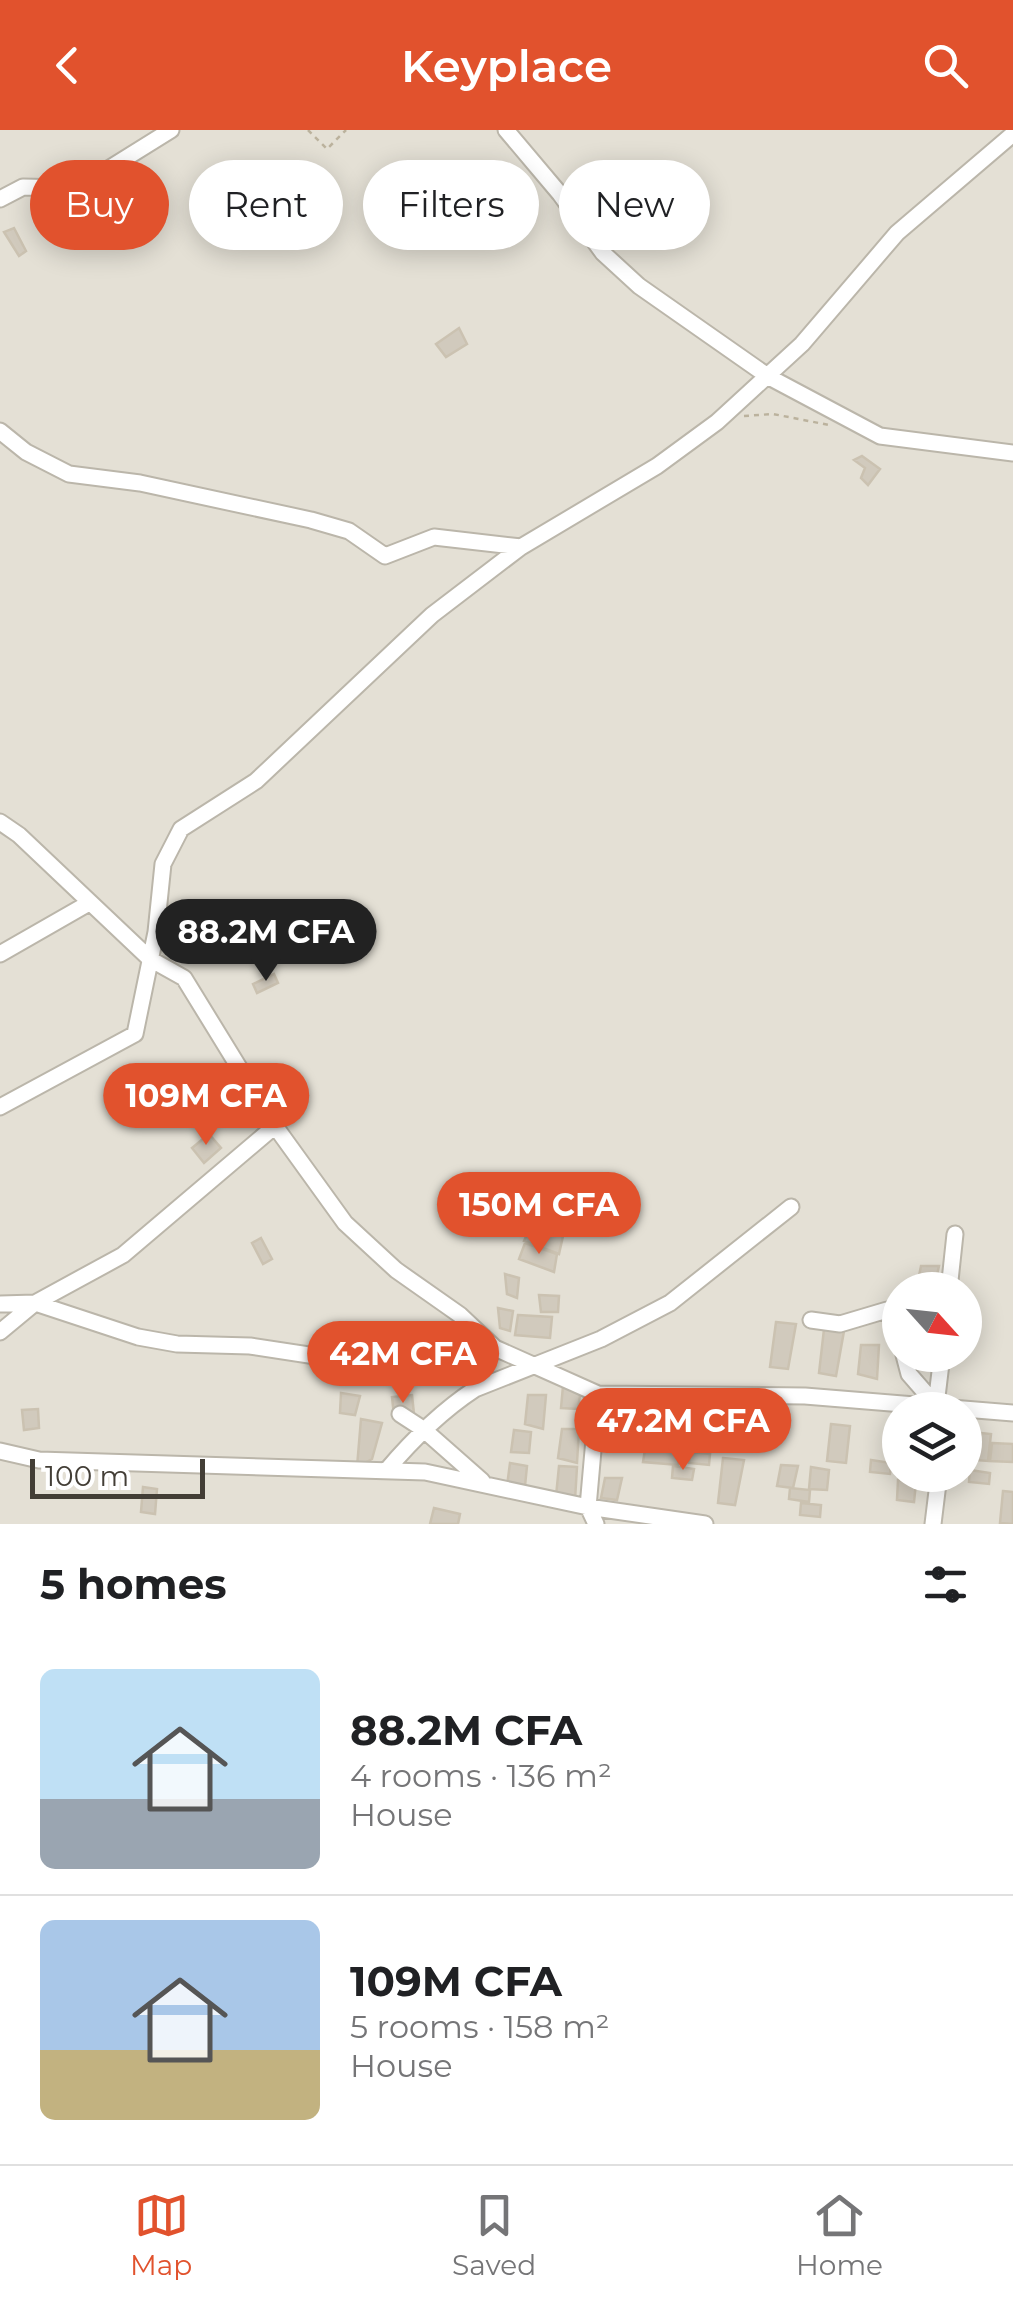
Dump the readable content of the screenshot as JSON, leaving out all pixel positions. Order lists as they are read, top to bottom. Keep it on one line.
{"scale_bar":"100 m","north":"bottom right","page":{"header":"Keyplace","chip":["Buy","Rent","Filters","New"],"price":["88.2M CFA","109M CFA","150M CFA","42M CFA","47.2M CFA"],"scale":"100 m","heading":"5 homes","list":[{"name":"88.2M CFA","note":"4 rooms · 136 m² · House"},{"name":"109M CFA","note":"5 rooms · 158 m² · House"}],"tabs":["Map","Saved","Home"]}}
